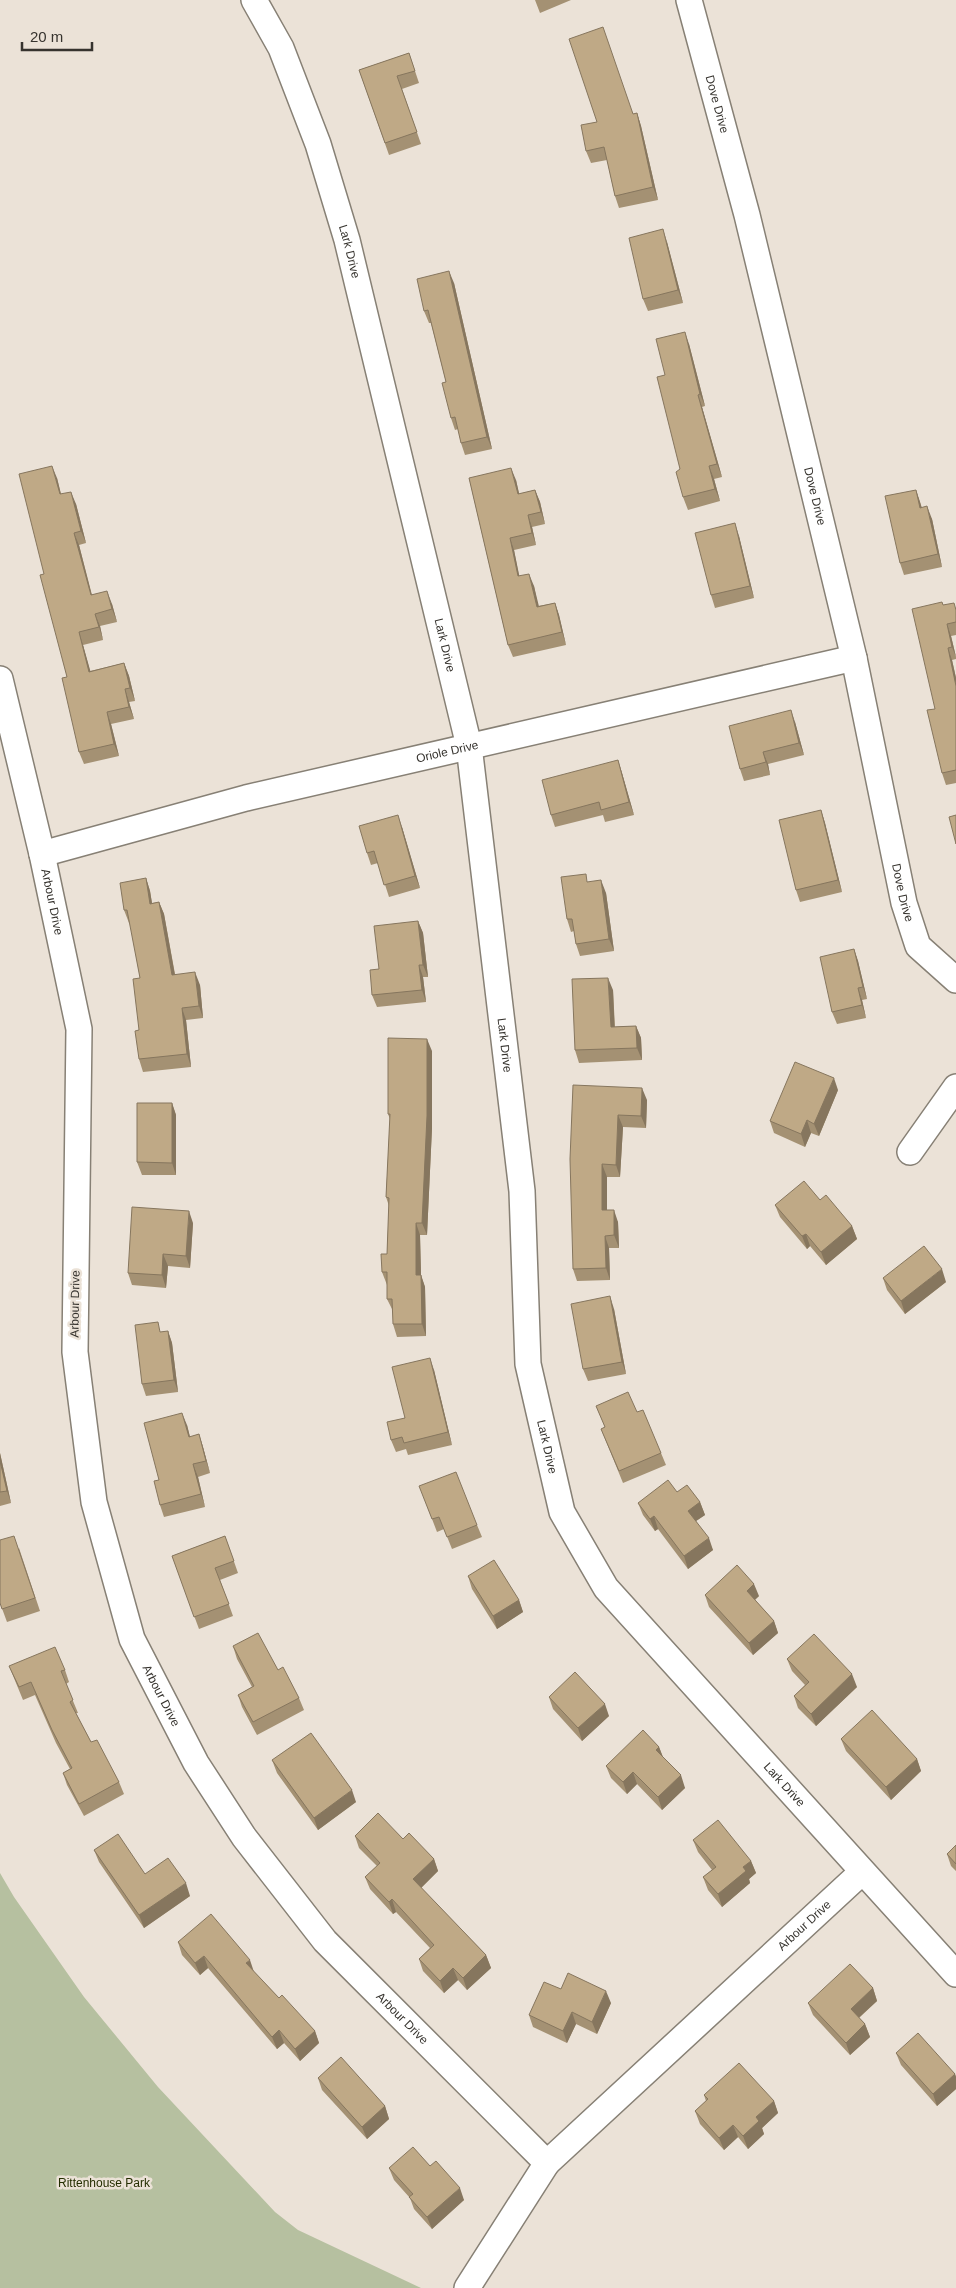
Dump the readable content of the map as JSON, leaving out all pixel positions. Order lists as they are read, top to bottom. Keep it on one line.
{"streets":{"street":["Dove Drive","Lark Drive","Oriole Drive","Arbour Drive"]},"crossings":[["Dove Drive","Oriole Drive"],["Lark Drive","Oriole Drive"],["Lark Drive","Arbour Drive"],["Oriole Drive","Arbour Drive"]],"parks":["Rittenhouse Park"],"scale_bar":"20 m"}
